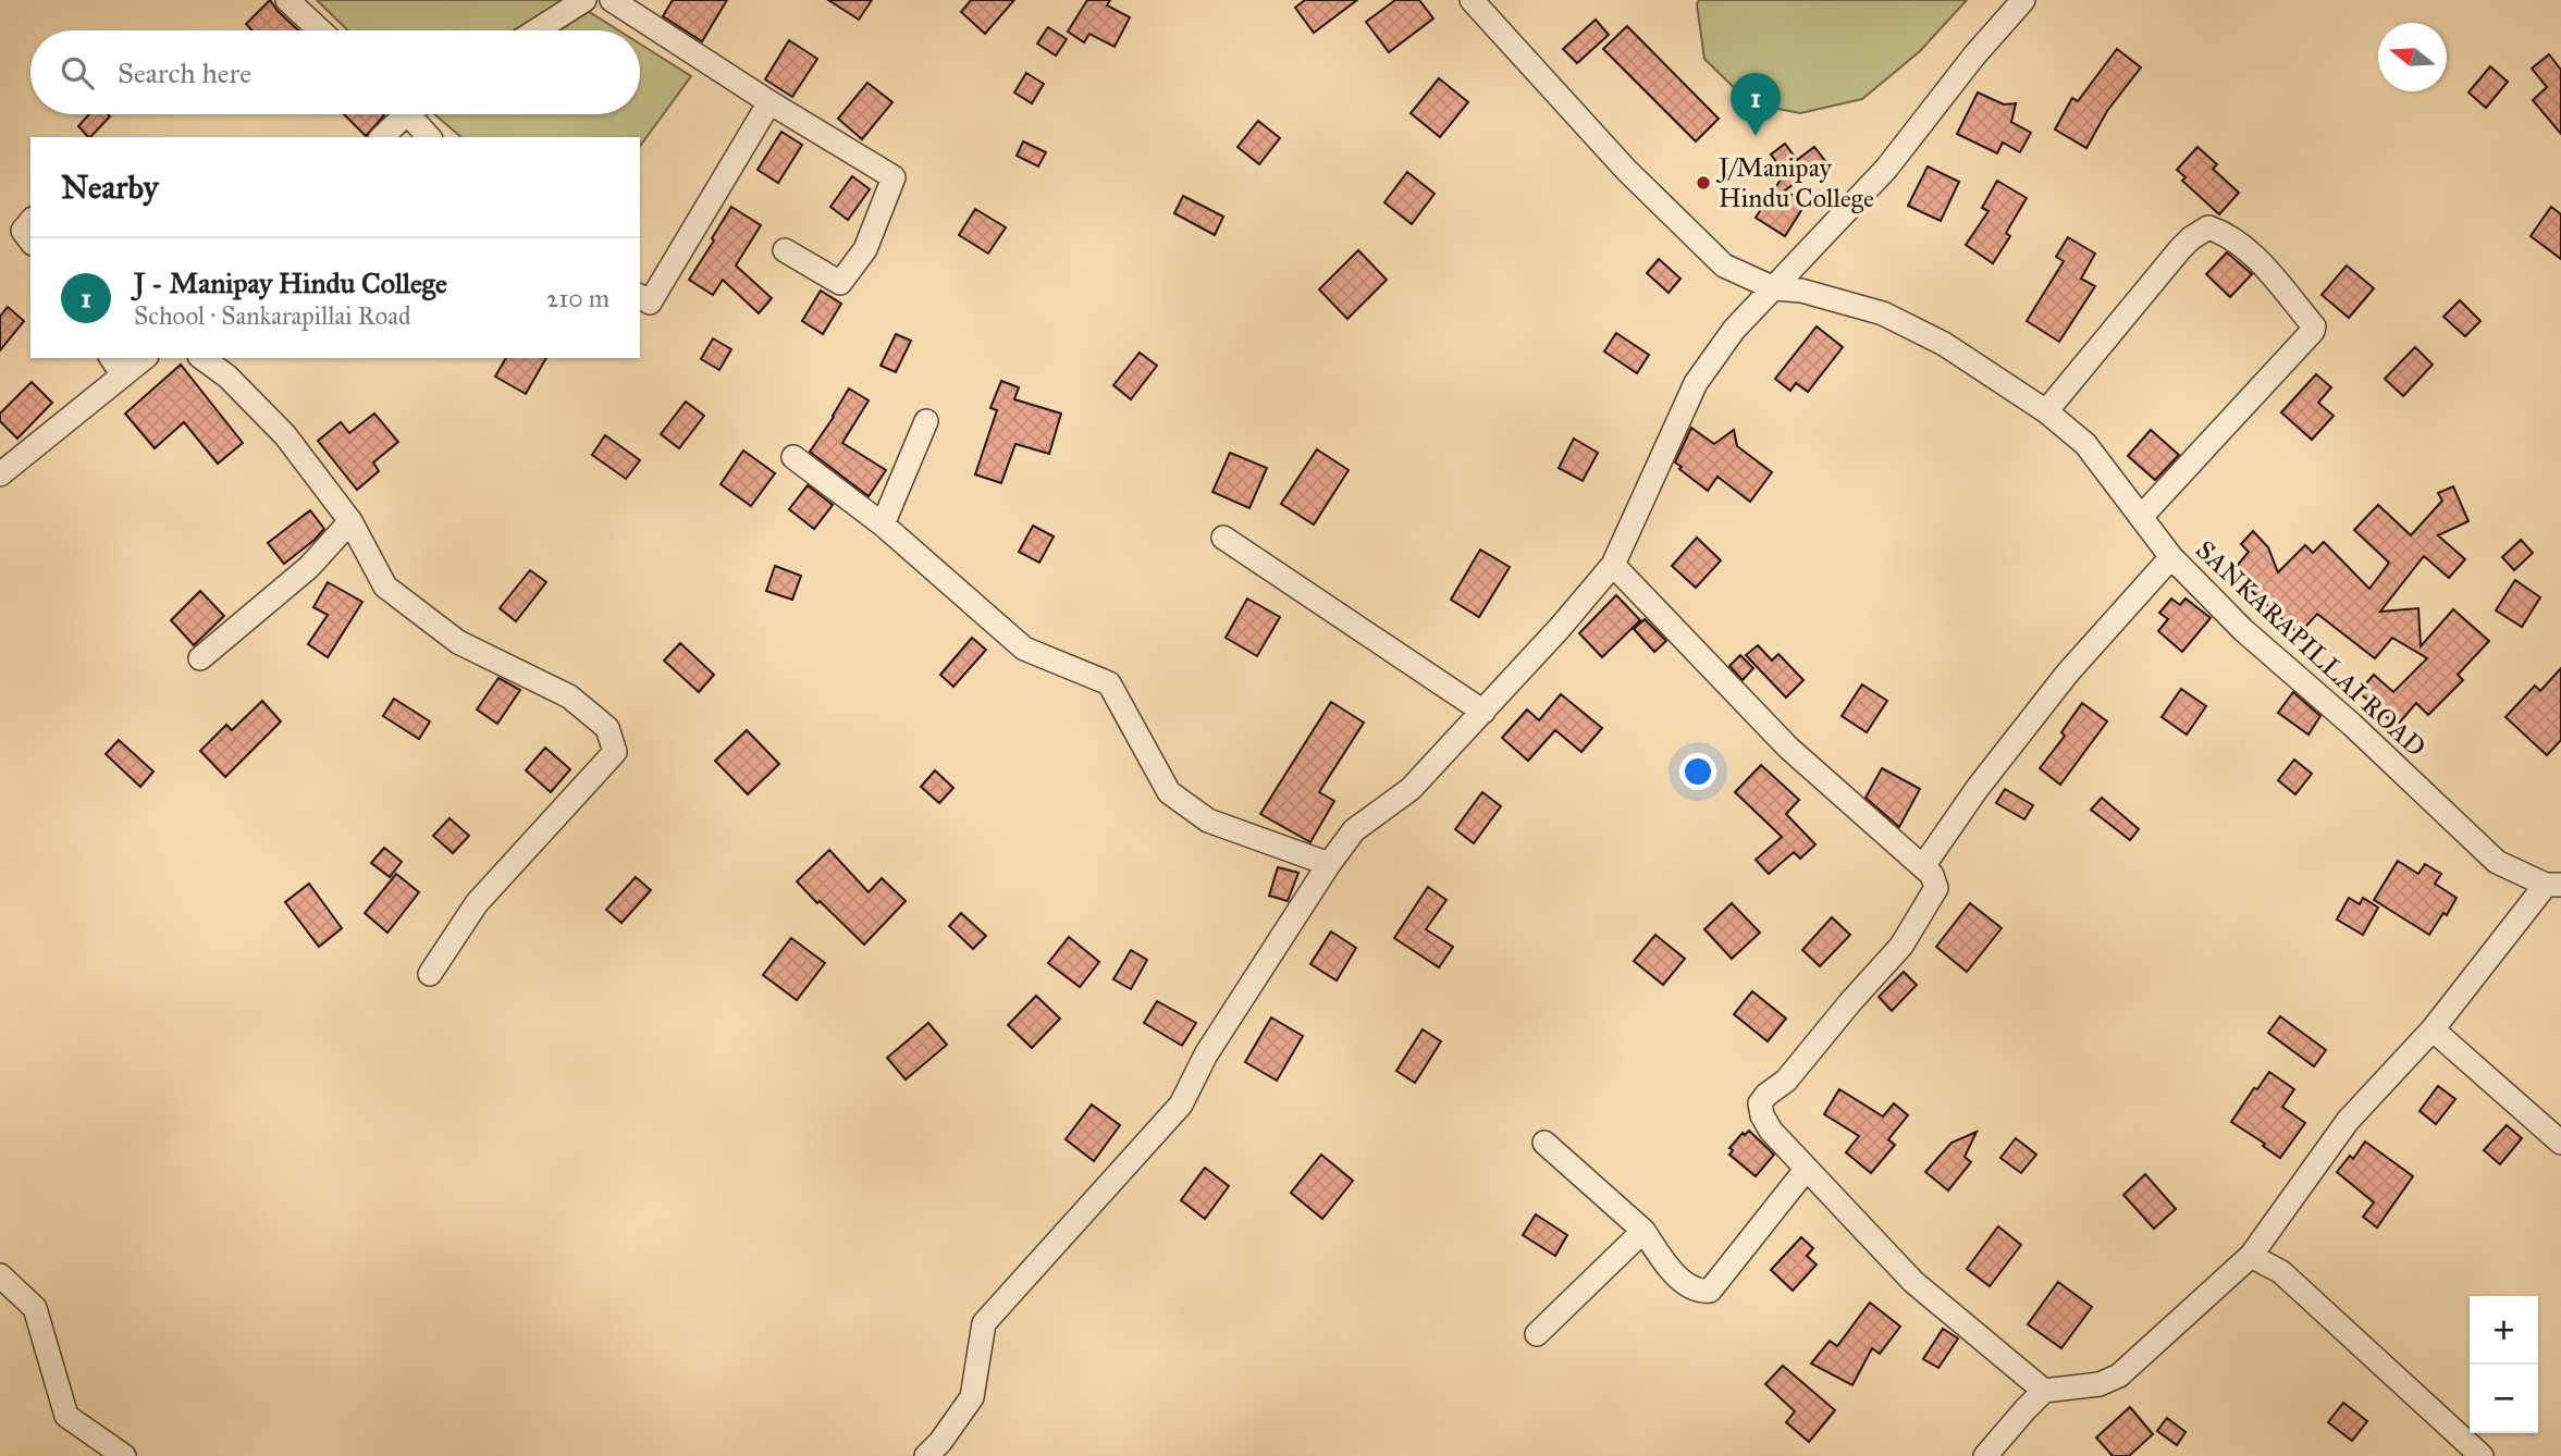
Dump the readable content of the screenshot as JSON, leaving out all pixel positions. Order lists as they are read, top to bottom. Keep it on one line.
{"streets":{"street":["SANKARAPILLAI ROAD"]},"places":["J/Manipay Hindu College"],"north":"left","page":{"search":"Search here","pins":"1","heading":"Nearby","list":[{"mark":"1","name":"J - Manipay Hindu College","note":"School · Sankarapillai Road","value":"210 m"}],"map_buttons":["+","−"]}}
